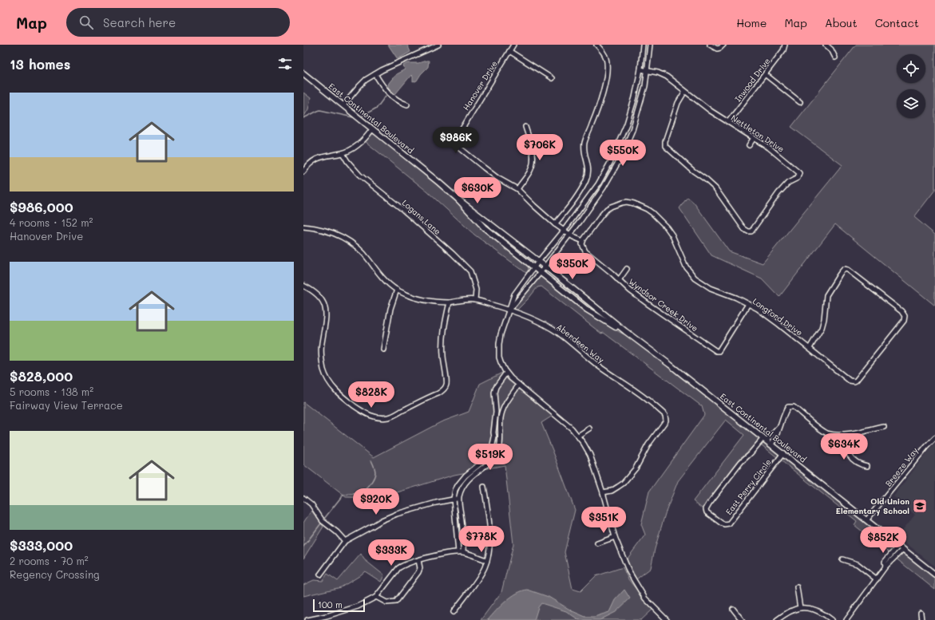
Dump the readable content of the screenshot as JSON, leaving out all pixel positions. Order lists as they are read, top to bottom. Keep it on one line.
{"streets":{"main road":["East Continental Boulevard"],"street":["Inwood Drive","Hanover Drive","Nettleton Drive","Logans Lane","Wyndsor Creek Drive","Longford Drive","Aberdeen Way","Breeze Way","East Perry Circle"]},"crossings":[["Inwood Drive","Nettleton Drive"],["East Continental Boulevard","Breeze Way"],["East Continental Boulevard","East Perry Circle"],["Logans Lane","Aberdeen Way"],["Wyndsor Creek Drive","Longford Drive"]],"places":{"school or university":["Old Union Elementary School"]},"scale_bar":"100 m","page":{"header":"Map","search":"Search here","nav":["Home","Map","About","Contact"],"heading":"13 homes","list":[{"name":"$986,000","note":"4 rooms · 152 m² · Hanover Drive"},{"name":"$828,000","note":"5 rooms · 138 m² · Fairway View Terrace"},{"name":"$333,000","note":"2 rooms · 70 m² · Regency Crossing"}],"price":["$986K","$706K","$550K","$630K","$350K","$828K","$634K","$519K","$920K","$351K","$778K","$852K","$333K"],"scale":"100 m"}}
